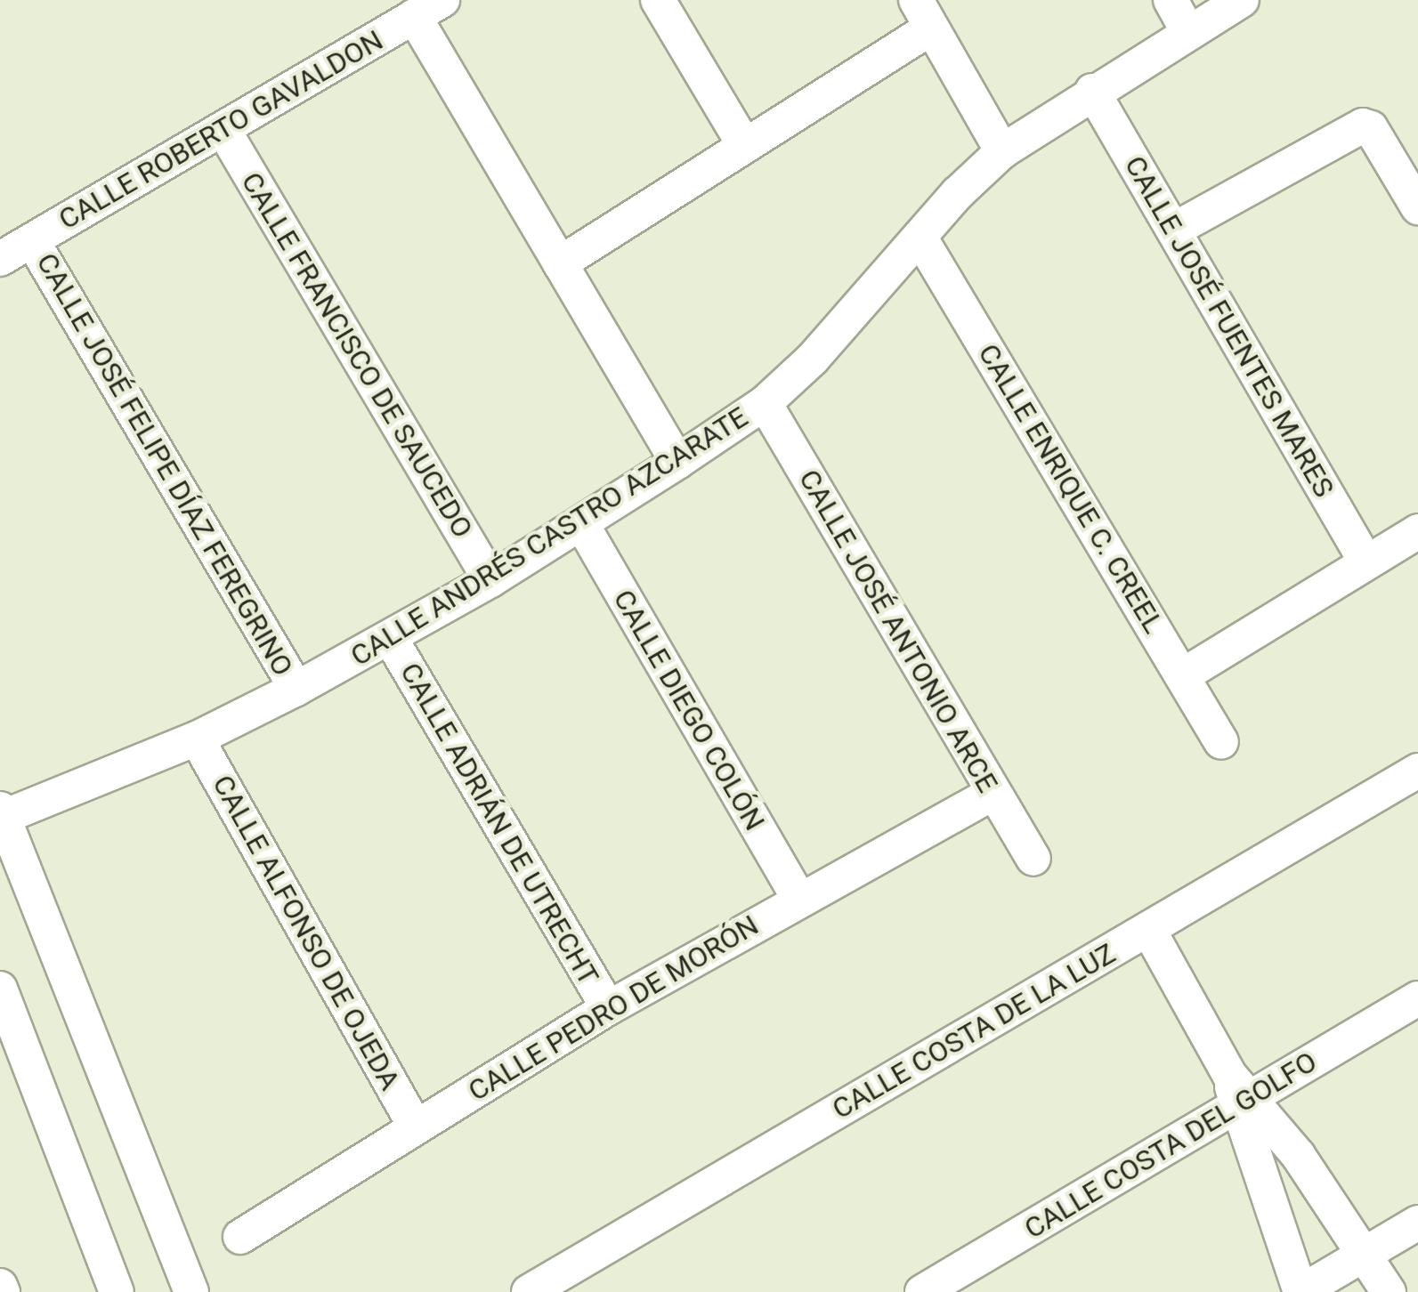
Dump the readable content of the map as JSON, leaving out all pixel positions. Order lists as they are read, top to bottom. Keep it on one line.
{"streets":{"street":["CALLE ROBERTO GAVALDON","CALLE JOSÉ FUENTES MARES","CALLE FRANCISCO DE SAUCEDO","CALLE JOSÉ FELIPE DÍAZ FEREGRINO","CALLE ENRIQUE C. CREEL","CALLE ANDRÉS CASTRO AZCARATE","CALLE JOSÉ ANTONIO ARCE","CALLE DIEGO COLÓN","CALLE ADRIÁN DE UTRECHT","CALLE ALFONSO DE OJEDA","CALLE PEDRO DE MORÓN","CALLE COSTA DE LA LUZ","CALLE COSTA DEL GOLFO"]},"crossings":[["CALLE ROBERTO GAVALDON","CALLE FRANCISCO DE SAUCEDO"],["CALLE ROBERTO GAVALDON","CALLE JOSÉ FELIPE DÍAZ FEREGRINO"],["CALLE JOSÉ FUENTES MARES","CALLE ANDRÉS CASTRO AZCARATE"],["CALLE FRANCISCO DE SAUCEDO","CALLE ANDRÉS CASTRO AZCARATE"],["CALLE JOSÉ FELIPE DÍAZ FEREGRINO","CALLE ANDRÉS CASTRO AZCARATE"],["CALLE ENRIQUE C. CREEL","CALLE ANDRÉS CASTRO AZCARATE"],["CALLE ANDRÉS CASTRO AZCARATE","CALLE JOSÉ ANTONIO ARCE"],["CALLE ANDRÉS CASTRO AZCARATE","CALLE DIEGO COLÓN"],["CALLE ANDRÉS CASTRO AZCARATE","CALLE ADRIÁN DE UTRECHT"],["CALLE ANDRÉS CASTRO AZCARATE","CALLE ALFONSO DE OJEDA"],["CALLE JOSÉ ANTONIO ARCE","CALLE PEDRO DE MORÓN"],["CALLE DIEGO COLÓN","CALLE PEDRO DE MORÓN"],["CALLE ADRIÁN DE UTRECHT","CALLE PEDRO DE MORÓN"],["CALLE ALFONSO DE OJEDA","CALLE PEDRO DE MORÓN"]]}
